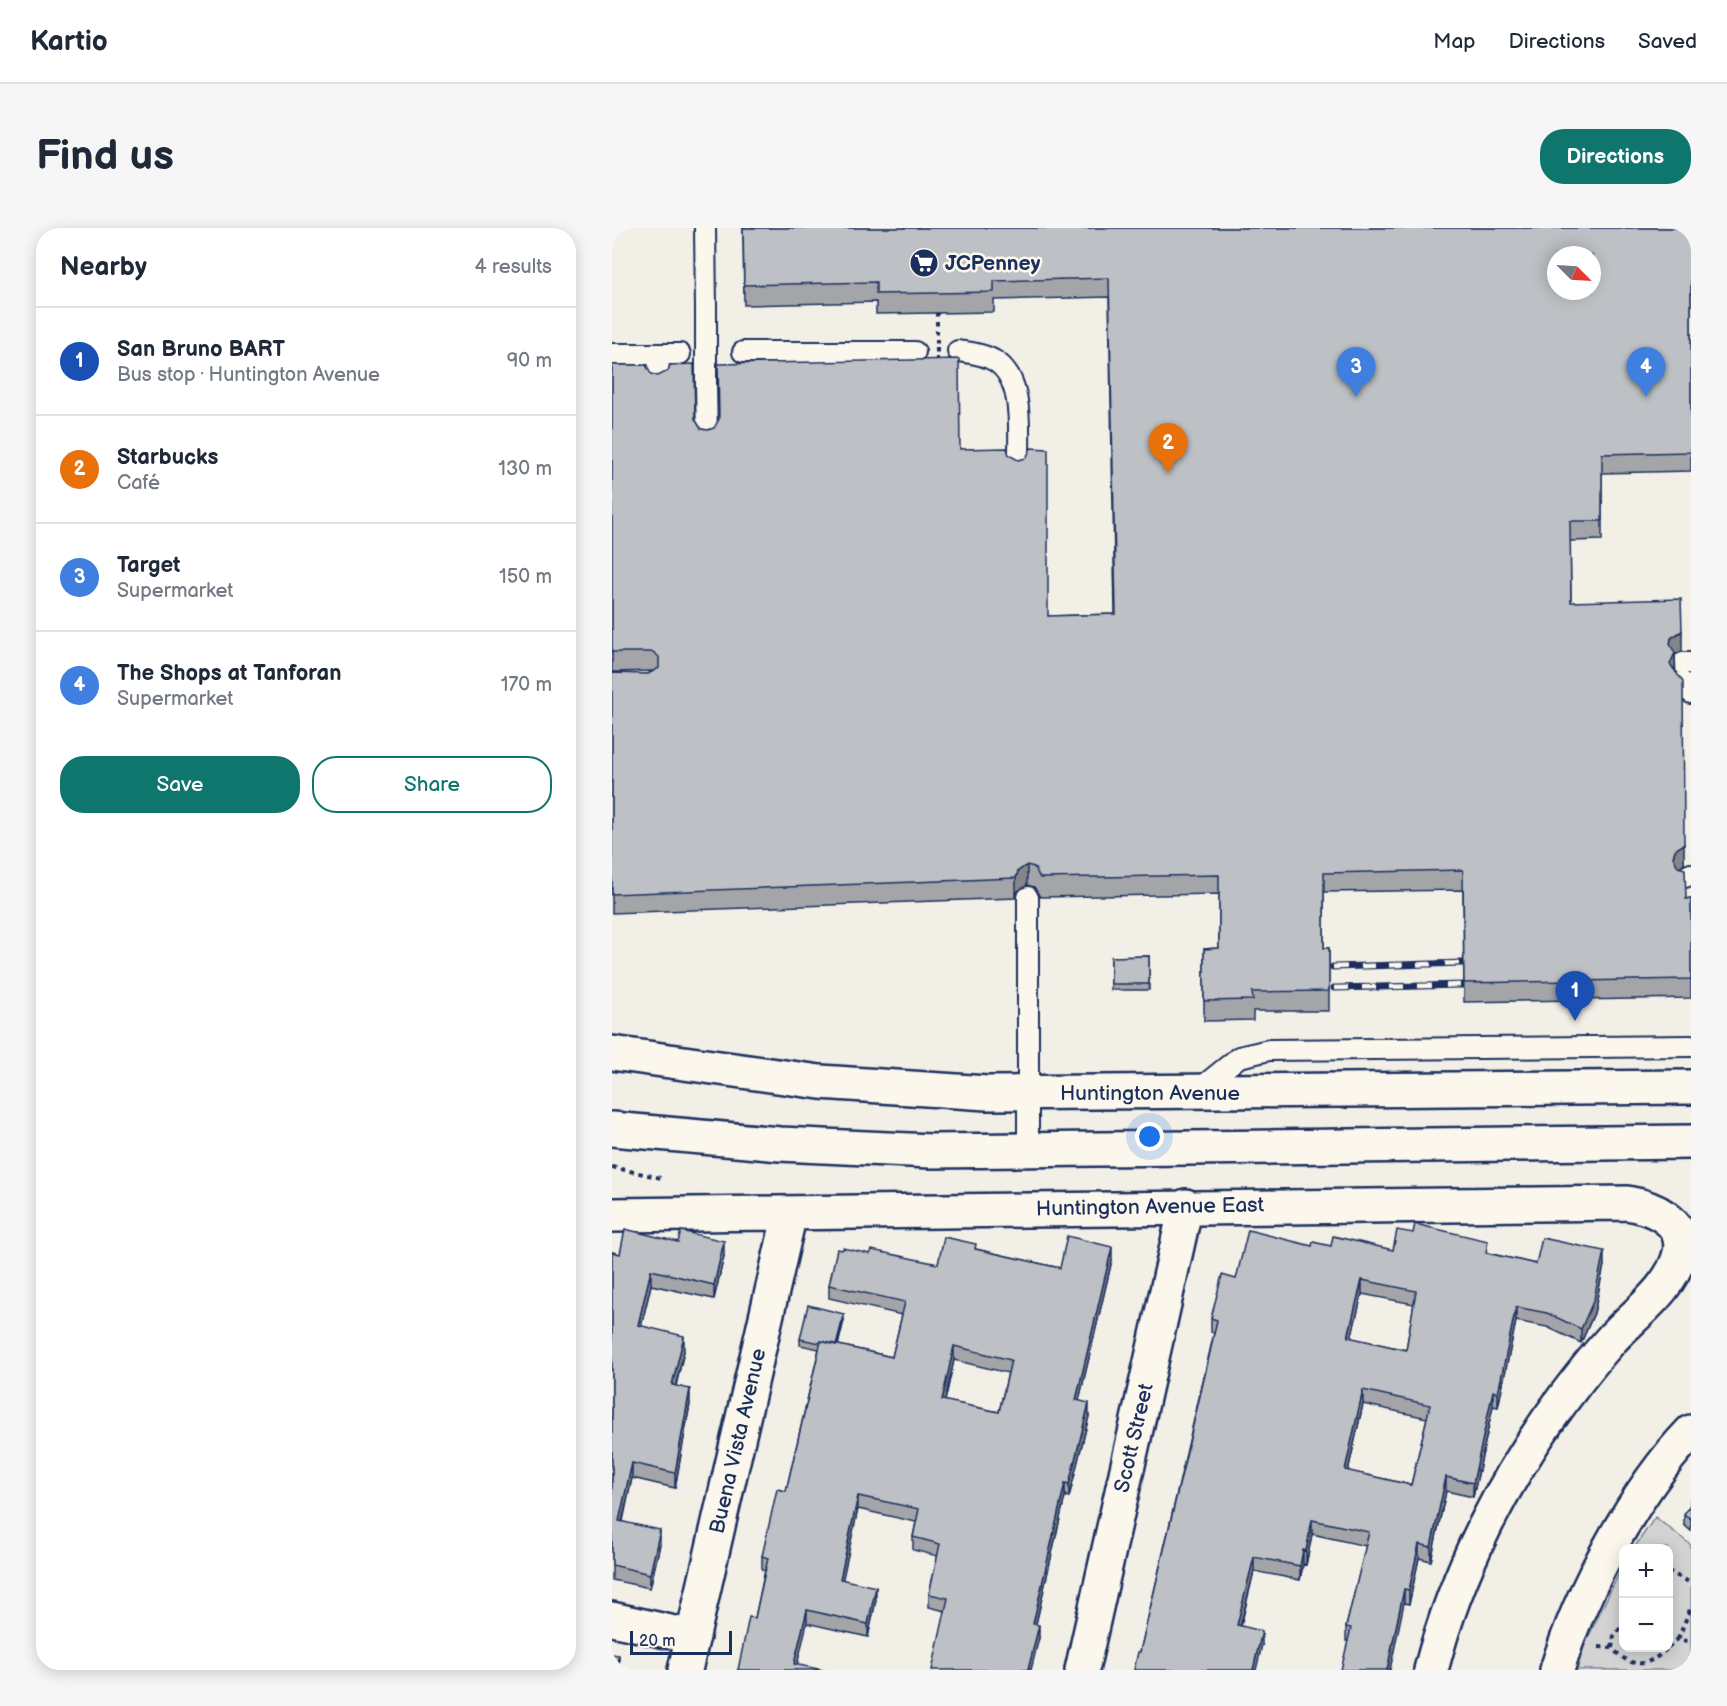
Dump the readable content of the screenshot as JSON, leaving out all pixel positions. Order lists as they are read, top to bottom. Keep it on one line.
{"streets":{"street":["Huntington Avenue","Huntington Avenue East","Scott Street","Buena Vista Avenue"]},"crossings":[["Huntington Avenue East","Scott Street"],["Huntington Avenue East","Buena Vista Avenue"]],"places":{"supermarket":["JCPenney"]},"scale_bar":"20 m","north":"bottom right","page":{"header":"Kartio","nav":["Map","Directions","Saved"],"buttons":["Directions",["Save","Share"]],"title":"Find us","heading":["Nearby","4 results"],"list":[{"mark":"1","name":"San Bruno BART","note":"Bus stop · Huntington Avenue","value":"90 m"},{"mark":"2","name":"Starbucks","note":"Café","value":"130 m"},{"mark":"3","name":"Target","note":"Supermarket","value":"150 m"},{"mark":"4","name":"The Shops at Tanforan","note":"Supermarket","value":"170 m"}],"pins":["3","4","2","1"],"map_buttons":["+","−"],"scale":"20 m"}}
